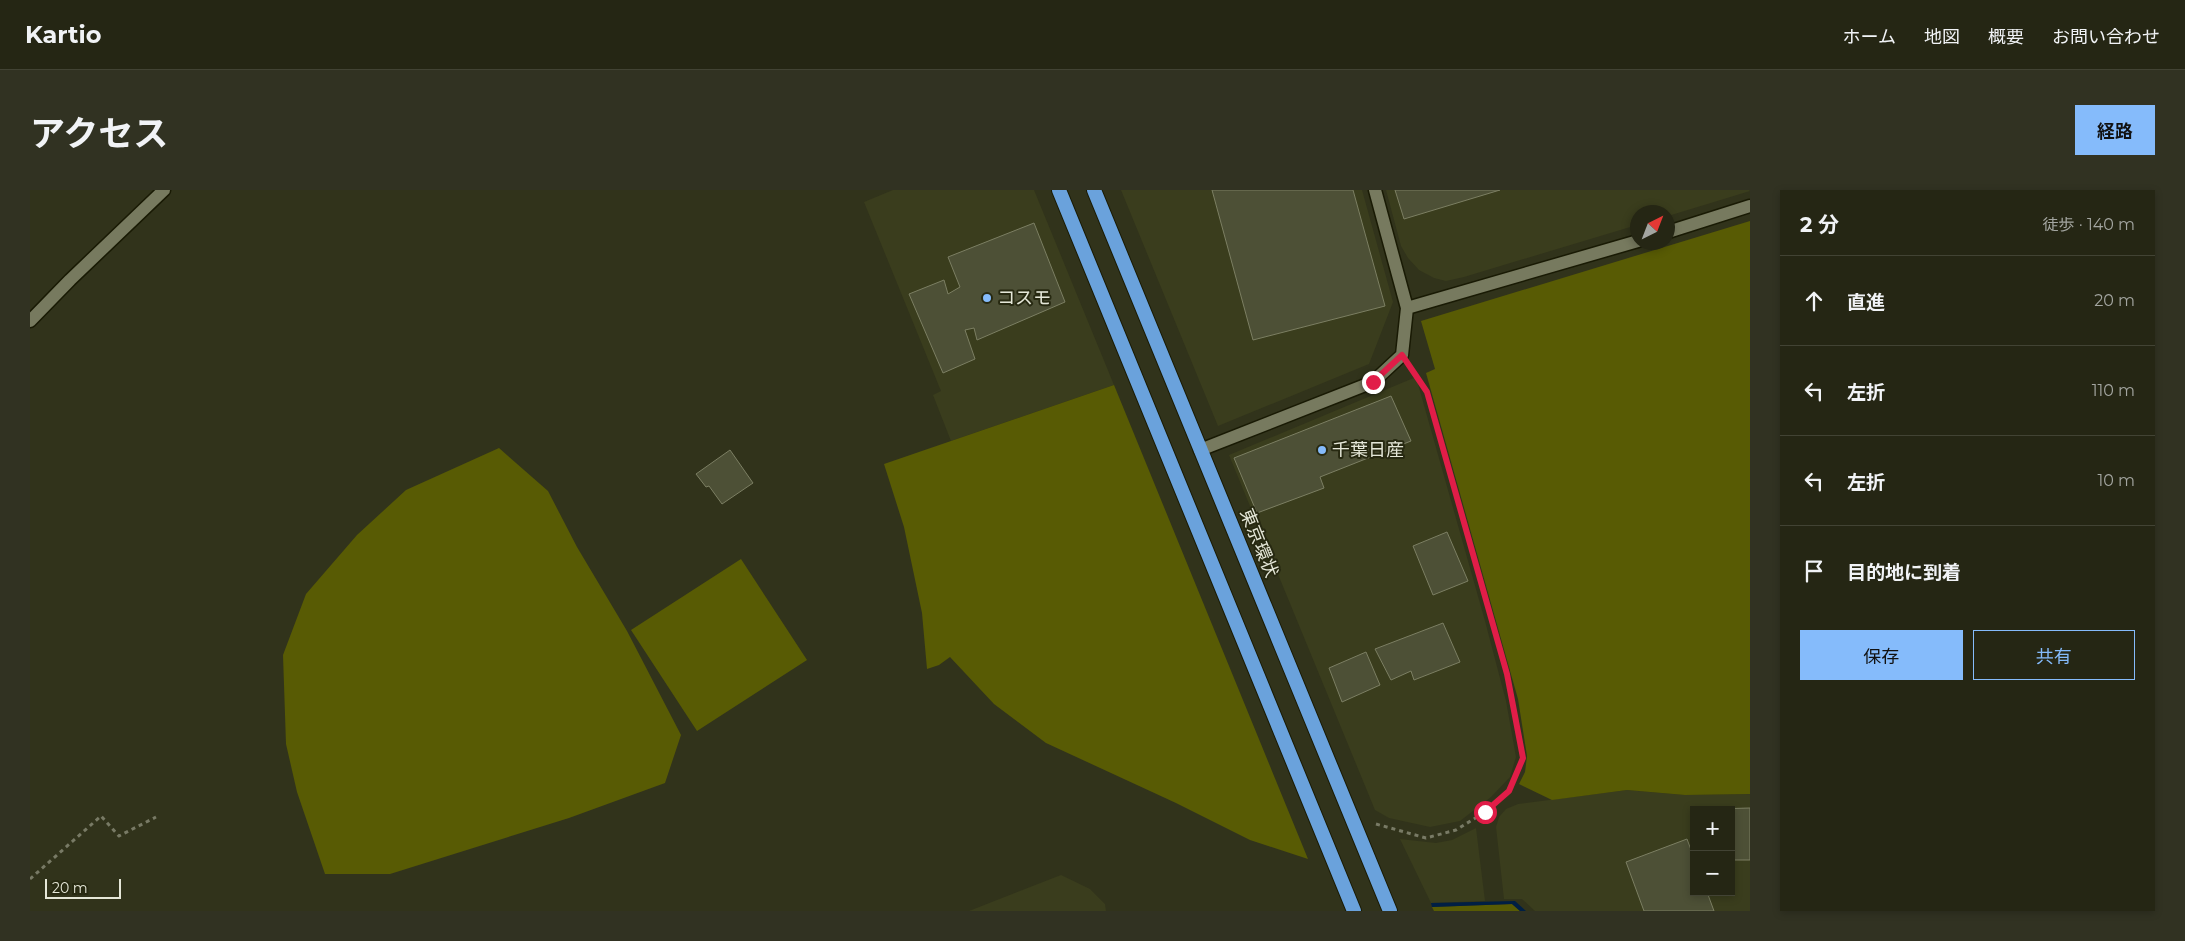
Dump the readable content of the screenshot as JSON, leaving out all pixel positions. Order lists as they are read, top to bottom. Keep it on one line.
{"streets":{"highway":["東京環状"]},"places":["コスモ","千葉日産"],"scale_bar":"20 m","north":"top right","page":{"header":"Kartio","nav":["ホーム","地図","概要","お問い合わせ"],"title":"アクセス","buttons":["経路",["保存","共有"]],"heading":["2 分","徒歩 · 140 m"],"list":[["直進","20 m"],["左折","110 m"],["左折","10 m"],"目的地に到着"],"map_buttons":["+","−"],"scale":"20 m"}}
